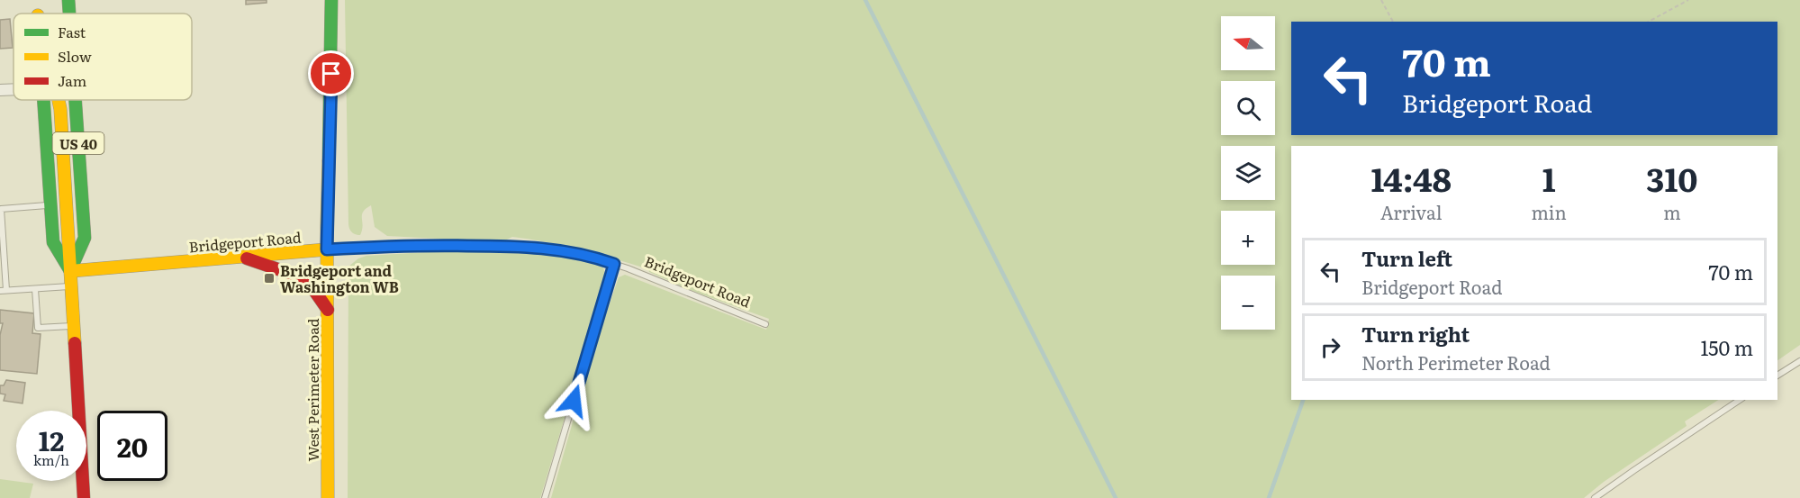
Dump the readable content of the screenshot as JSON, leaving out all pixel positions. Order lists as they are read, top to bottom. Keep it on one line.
{"streets":{"main road":["US 40","Bridgeport Road","West Perimeter Road"]},"crossings":[["US 40","Bridgeport Road"],["Bridgeport Road","West Perimeter Road"]],"places":{"transit":["Bridgeport and Washington WB"]},"legend":["Fast","Slow","Jam"],"north":"left","page":{"map_buttons":["+","−"],"turn":["70 m","Bridgeport Road"],"eta":["14:48","Arrival","1","min","310","m"],"list":[{"name":"Turn left","note":"Bridgeport Road","value":"70 m"},{"name":"Turn right","note":"North Perimeter Road","value":"150 m"}],"speed":"12 km/h","limit":"20"}}
